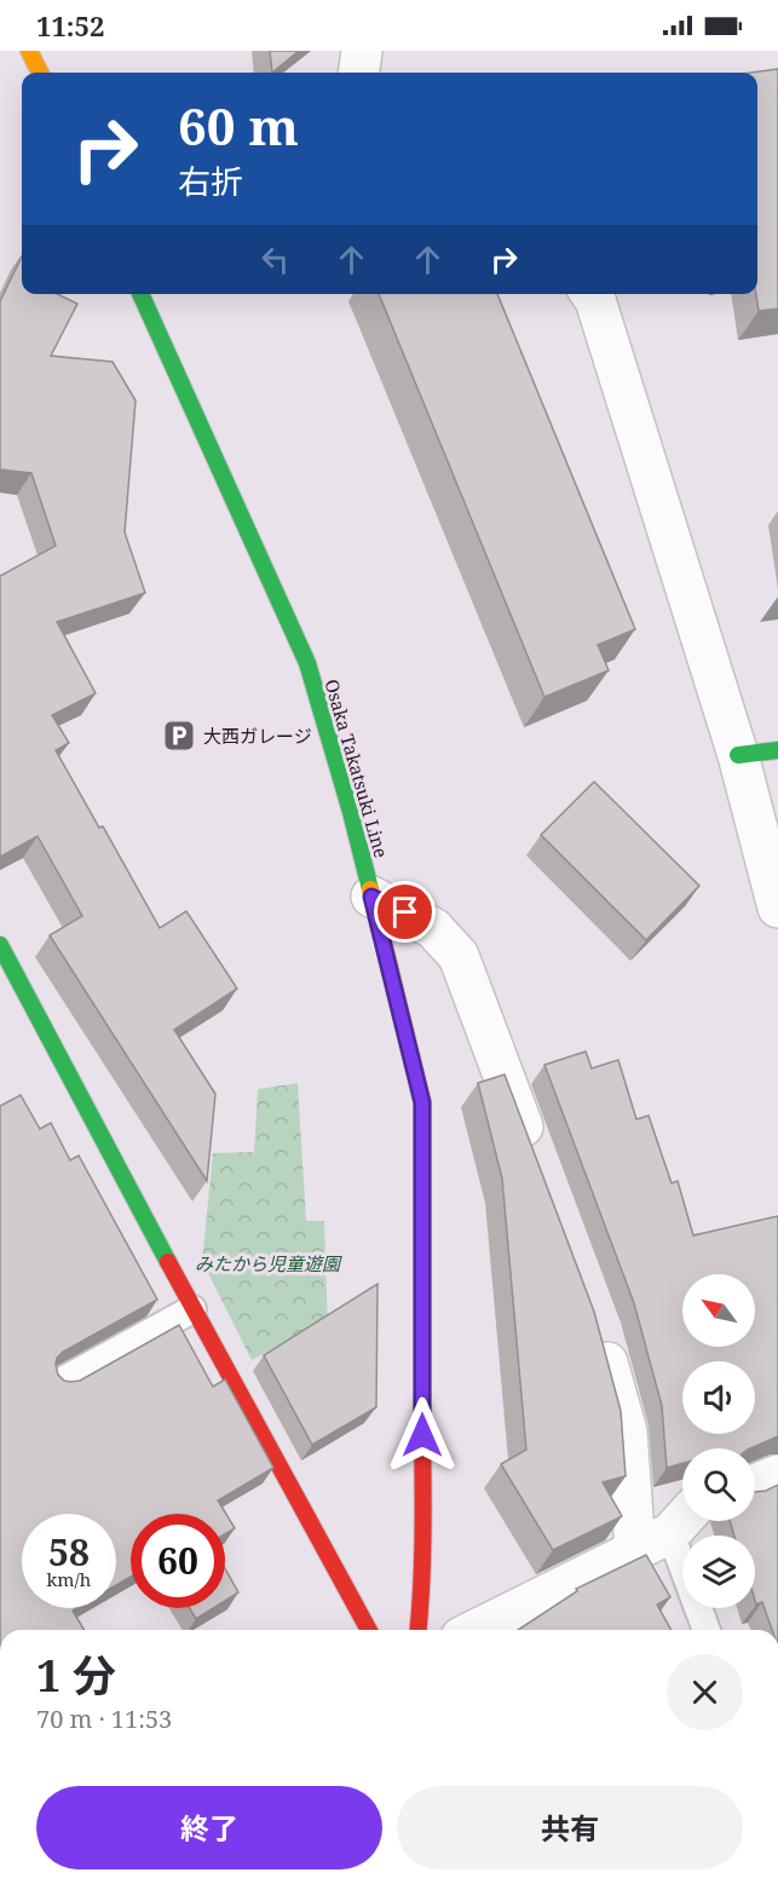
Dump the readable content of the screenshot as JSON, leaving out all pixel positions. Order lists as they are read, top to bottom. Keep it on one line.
{"streets":{"main road":["Osaka Takatsuki Line"]},"parks":["みたから児童遊園"],"places":{"parking":["大西ガレージ"]},"north":"top left","page":{"status":"11:52","turn":["60 m","右折"],"speed":"58 km/h","limit":"60","heading":["1 分","70 m · 11:53"],"buttons":["終了","共有"]}}
